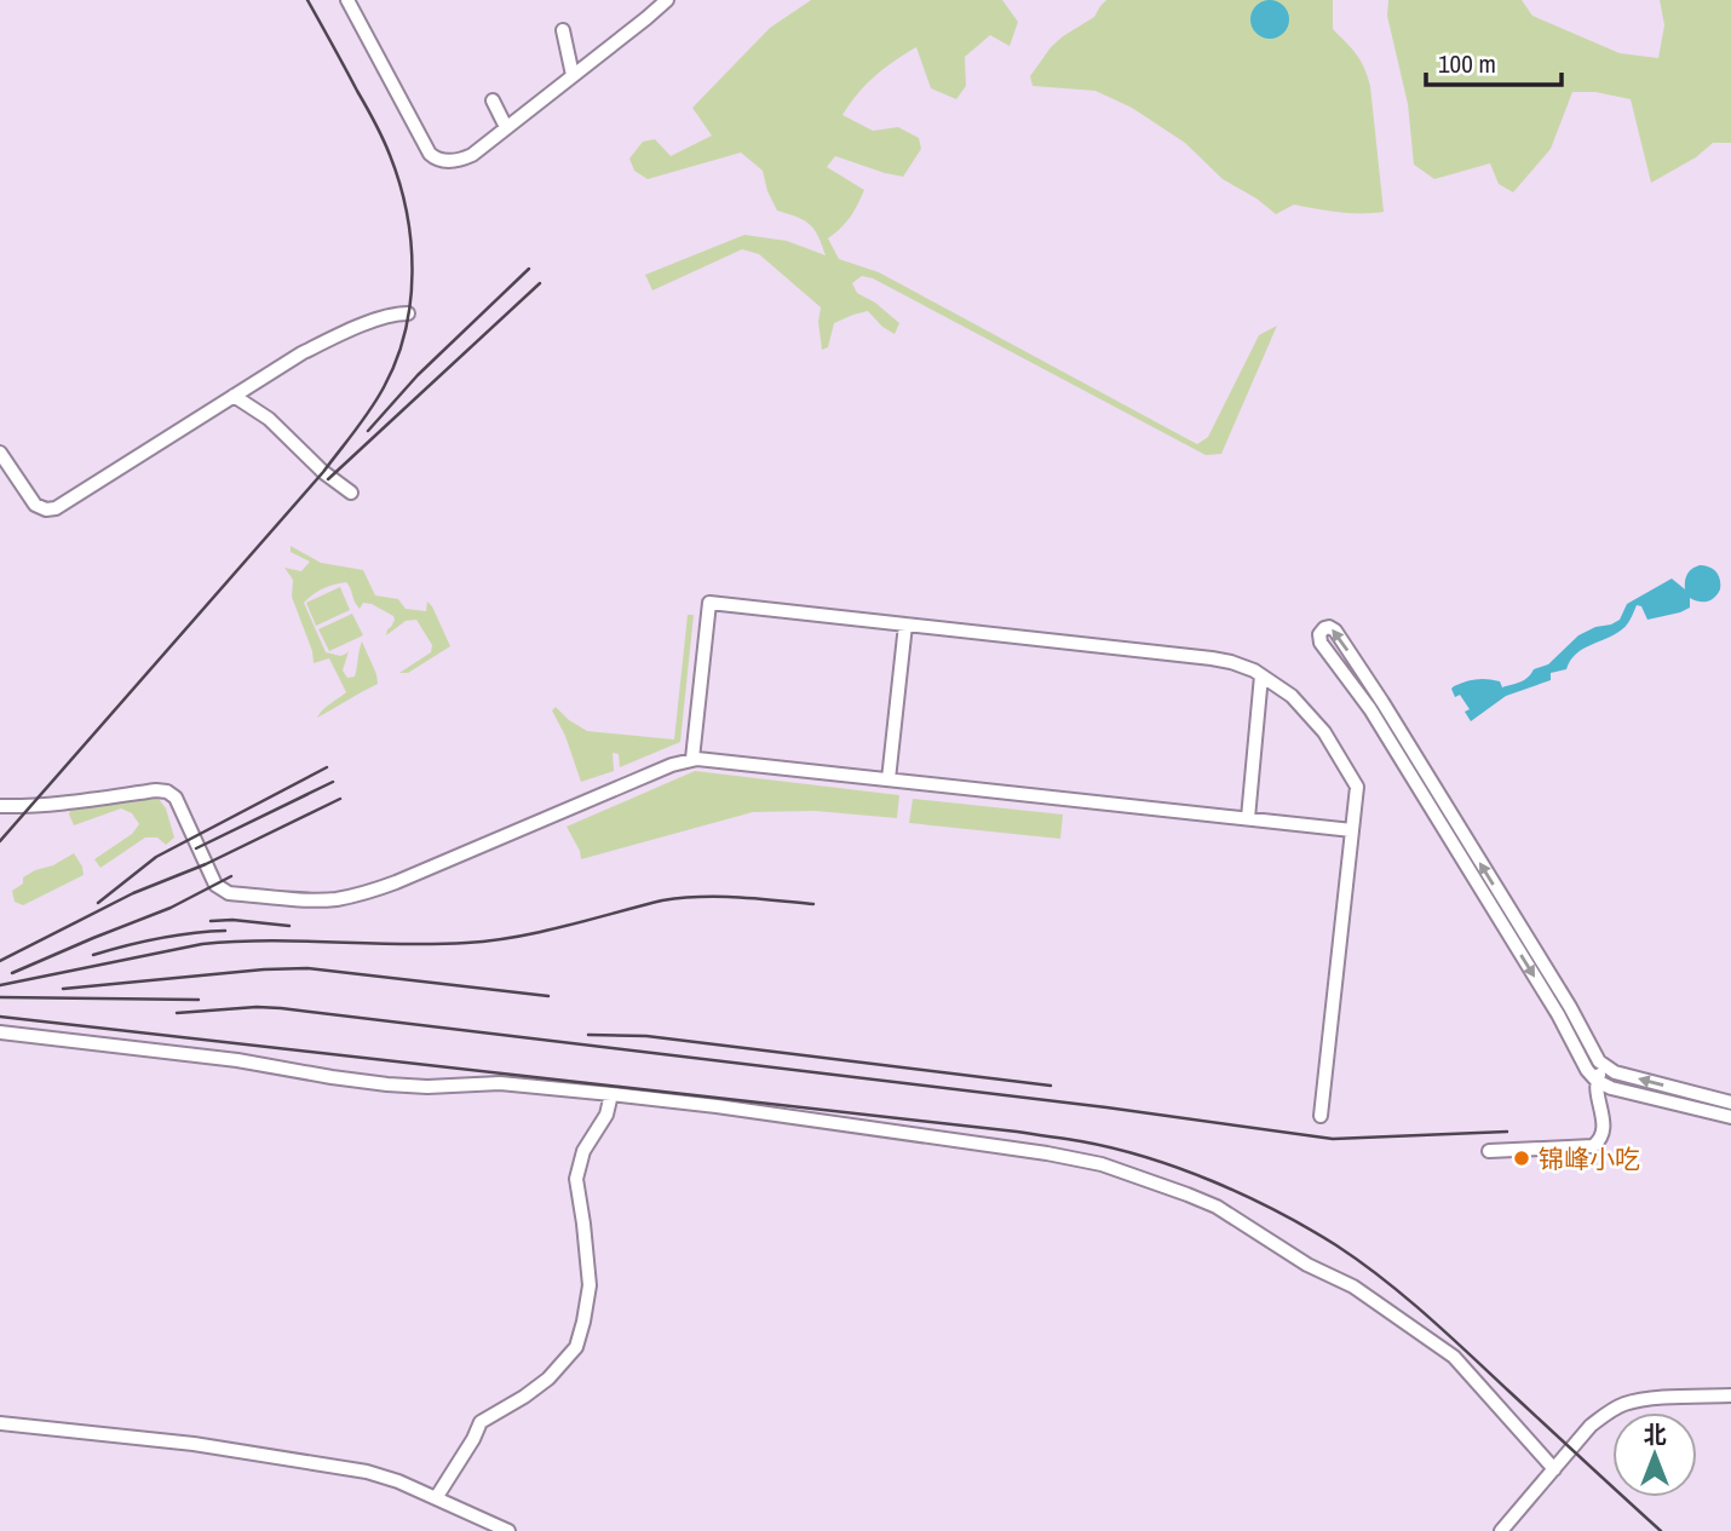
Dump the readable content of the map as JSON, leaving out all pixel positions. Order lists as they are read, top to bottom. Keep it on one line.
{"places":["锦峰小吃"],"scale_bar":"100 m","north":"top"}
